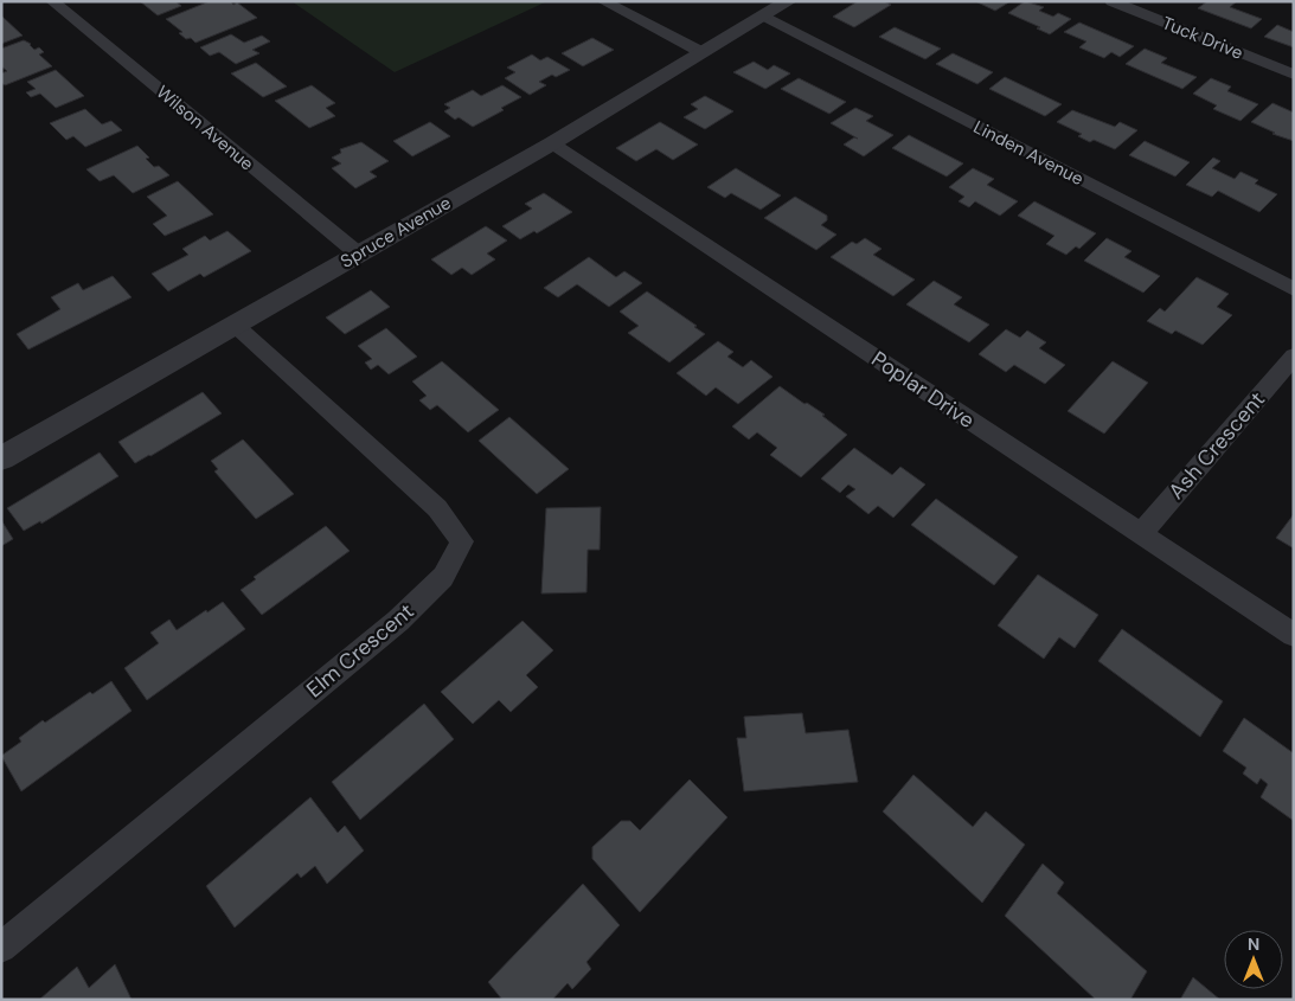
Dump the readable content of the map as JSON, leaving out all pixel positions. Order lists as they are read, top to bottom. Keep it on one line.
{"streets":{"street":["Tuck Drive","Wilson Avenue","Linden Avenue","Spruce Avenue","Poplar Drive","Ash Crescent","Elm Crescent"]},"crossings":[["Wilson Avenue","Spruce Avenue"],["Linden Avenue","Spruce Avenue"],["Spruce Avenue","Poplar Drive"],["Spruce Avenue","Elm Crescent"],["Poplar Drive","Ash Crescent"]],"north":"top"}
